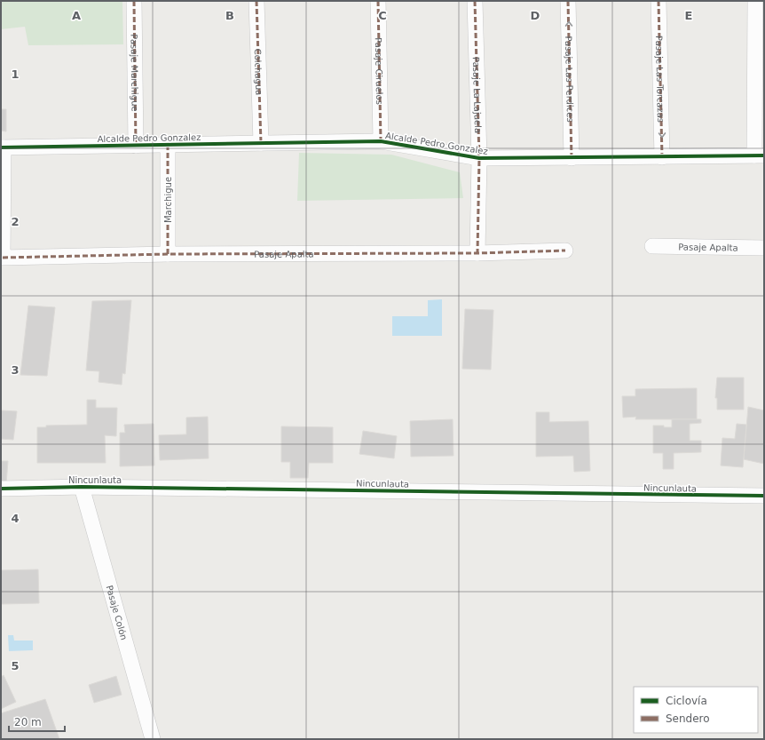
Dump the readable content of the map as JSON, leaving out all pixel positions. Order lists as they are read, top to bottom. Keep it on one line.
{"streets":{"street":["Pasaje Ciruelos","Colchagua","Pasaje Marchigue","Pasaje Las Perdices","Pasaje Las Torcazas","Pasaje La Lajuela","Alcalde Pedro Gonzalez","Marchigue","Pasaje Apalta","Nincunlauta","Pasaje Colón"]},"crossings":[["Pasaje Ciruelos","Alcalde Pedro Gonzalez"],["Colchagua","Alcalde Pedro Gonzalez"],["Pasaje Marchigue","Alcalde Pedro Gonzalez"],["Pasaje Las Perdices","Alcalde Pedro Gonzalez"],["Pasaje Las Torcazas","Alcalde Pedro Gonzalez"],["Pasaje La Lajuela","Alcalde Pedro Gonzalez"],["Pasaje La Lajuela","Pasaje Apalta"],["Alcalde Pedro Gonzalez","Marchigue"],["Alcalde Pedro Gonzalez","Pasaje Apalta"],["Marchigue","Pasaje Apalta"],["Nincunlauta","Pasaje Colón"]],"one_way":["Pasaje Las Perdices"],"legend":["Ciclovía","Sendero"],"scale_bar":"20 m","grid":{"columns":["A","B","C","D","E"],"rows":["1","2","3","4","5"]}}
